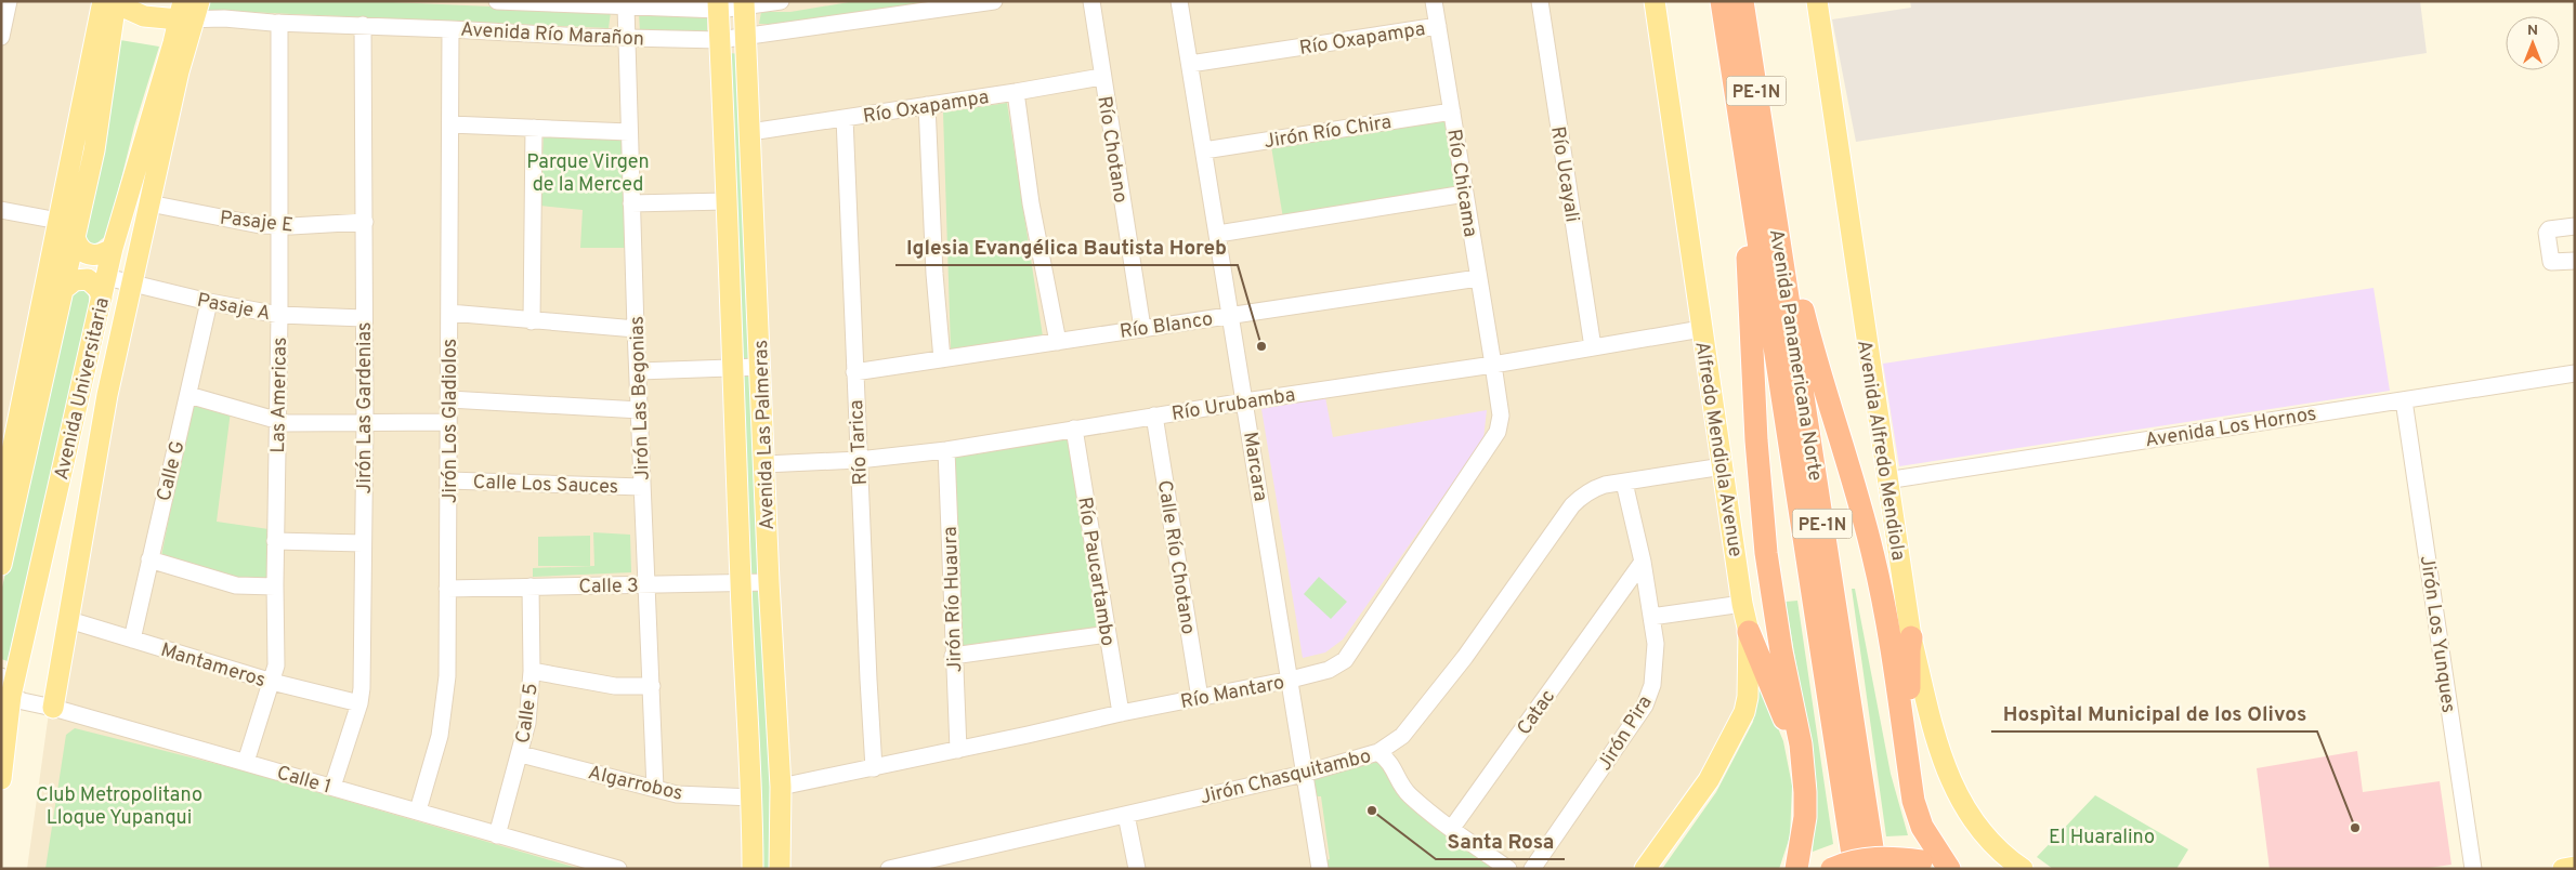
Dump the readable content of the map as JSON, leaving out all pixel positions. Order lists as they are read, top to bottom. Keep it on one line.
{"streets":{"highway":["PE-1N","Avenida Panamericana Norte"],"main road":["Avenida Río Marañon","Avenida Universitaria","Avenida Las Palmeras","Alfredo Mendiola Avenue","Avenida Alfredo Mendiola"],"street":["Río Oxapampa","Jirón Río Chira","Río Chotano","Río Ucayali","Río Chicama","Pasaje E","Pasaje A","Río Blanco","Las Americas","Jirón Las Begonias","Río Urubamba","Jirón Las Gardenias","Jirón Los Gladiolos","Avenida Los Hornos","Río Tarica","Marcara","Calle G","Calle Los Sauces","Calle Río Chotano","Río Paucartambo","Calle 3","Jirón Río Huaura","Jirón Los Yunques","Mantameros","Río Mantaro","Catac","Calle 5","Jirón Pira","Jirón Chasquitambo","Calle 1","Algarrobos"]},"crossings":[["Avenida Río Marañon","Avenida Universitaria"],["Avenida Río Marañon","Las Americas"],["Avenida Río Marañon","Jirón Las Begonias"],["Avenida Río Marañon","Jirón Las Gardenias"],["Avenida Río Marañon","Jirón Los Gladiolos"],["Avenida Río Marañon","Avenida Las Palmeras"],["Río Oxapampa","Río Chotano"],["Río Oxapampa","Río Chicama"],["Río Oxapampa","Avenida Las Palmeras"],["Río Oxapampa","Río Tarica"],["Río Oxapampa","Marcara"],["Jirón Río Chira","Río Chicama"],["Jirón Río Chira","Marcara"],["Río Chotano","Río Blanco"],["Río Ucayali","Río Urubamba"],["Río Chicama","Río Blanco"],["Río Chicama","Río Urubamba"],["Río Chicama","Río Mantaro"],["Pasaje E","Avenida Universitaria"],["Pasaje E","Las Americas"],["Pasaje E","Jirón Las Gardenias"],["Pasaje A","Avenida Universitaria"],["Pasaje A","Las Americas"],["Pasaje A","Jirón Las Gardenias"],["Pasaje A","Calle G"],["Río Blanco","Río Tarica"],["Río Blanco","Marcara"],["Avenida Universitaria","Mantameros"],["Avenida Universitaria","Calle 1"],["Las Americas","Mantameros"],["Las Americas","Calle 1"],["Jirón Las Begonias","Calle Los Sauces"],["Jirón Las Begonias","Calle 3"],["Jirón Las Begonias","Algarrobos"],["Río Urubamba","Avenida Las Palmeras"],["Río Urubamba","Río Tarica"],["Río Urubamba","Alfredo Mendiola Avenue"],["Río Urubamba","Marcara"],["Río Urubamba","Calle Río Chotano"],["Río Urubamba","Río Paucartambo"],["Río Urubamba","Jirón Río Huaura"],["Río Urubamba","Río Mantaro"],["Jirón Las Gardenias","Mantameros"],["Jirón Las Gardenias","Calle 1"],["Jirón Los Gladiolos","Calle Los Sauces"],["Jirón Los Gladiolos","Calle 3"],["Jirón Los Gladiolos","Calle 1"],["Avenida Los Hornos","Avenida Alfredo Mendiola"],["Avenida Los Hornos","Jirón Los Yunques"],["Avenida Las Palmeras","Calle 3"],["Avenida Las Palmeras","Río Mantaro"],["Avenida Las Palmeras","Algarrobos"],["Río Tarica","Río Mantaro"],["Alfredo Mendiola Avenue","Jirón Chasquitambo"],["Marcara","Río Mantaro"],["Marcara","Jirón Chasquitambo"],["Calle G","Mantameros"],["Calle Río Chotano","Río Mantaro"],["Río Paucartambo","Río Mantaro"],["Calle 3","Calle 5"],["Jirón Río Huaura","Río Mantaro"],["Catac","Jirón Pira"],["Calle 5","Calle 1"],["Calle 5","Algarrobos"],["Jirón Pira","Jirón Chasquitambo"]],"parks":["Parque Virgen de la Merced","Club Metropolitano Lloque Yupanqui","El Huaralino"],"places":["Iglesia Evangélica Bautista Horeb","Santa Rosa","Hospìtal Municipal de los Olivos"],"north":"top"}
